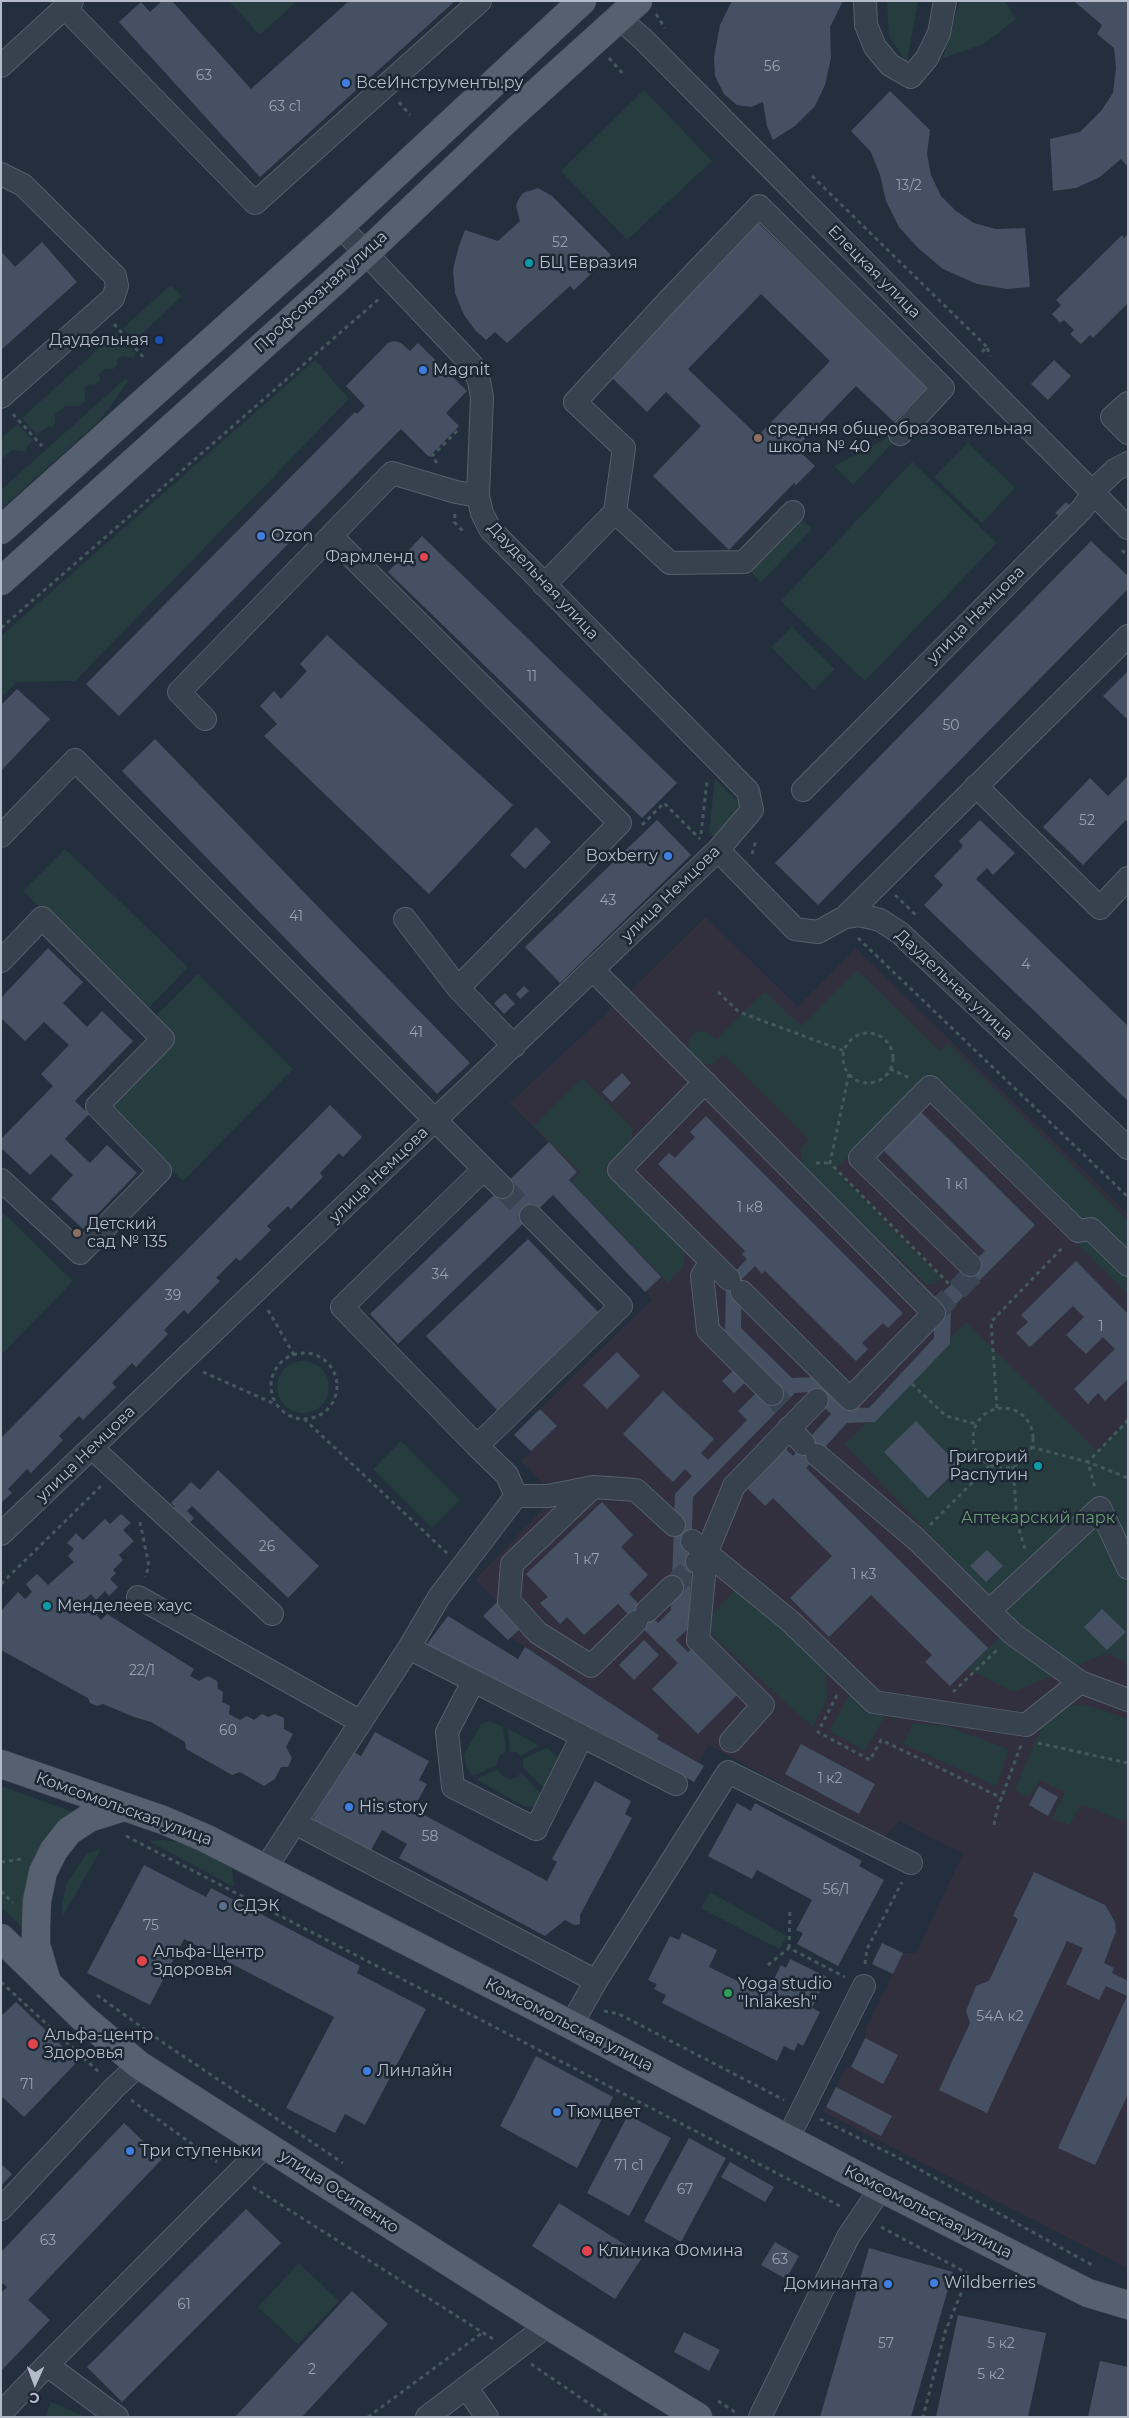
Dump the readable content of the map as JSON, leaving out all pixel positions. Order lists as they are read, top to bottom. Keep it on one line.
{"streets":{"main road":["Профсоюзная улица","Комсомольская улица","улица Осипенко"],"street":["Елецкая улица","Даудельная улица","улица Немцова"]},"crossings":[["Елецкая улица","Профсоюзная улица"],["Елецкая улица","улица Немцова"],["Профсоюзная улица","Даудельная улица"],["Даудельная улица","улица Немцова"]],"parks":["Аптекарский парк"],"places":["ВсеИнструменты.ру","БЦ Евразия","Даудельная","Magnit","средняя общеобразовательная школа № 40","Ozon","Фармленд","Boxberry","Детский сад № 135","Григорий Распутин","Менделеев хаус","His story","СДЭК","Альфа-Центр Здоровья","Yoga studio \"Inlakesh\"","Альфа-центр Здоровья","Линлайн","Тюмцвет","Три ступеньки","Клиника Фомина","Wildberries","Доминанта"],"house_numbers":["56","63","63 с1","13/2","52","11","50","52","43","41","4","41","1 к1","1 к8","34","39","1","26","1 к7","1 к3","22/1","60","1 к2","58","56/1","75","54А к2","71","71 с1","67","63","63","61","57","5 к2","2","5 к2"],"north":"bottom"}
